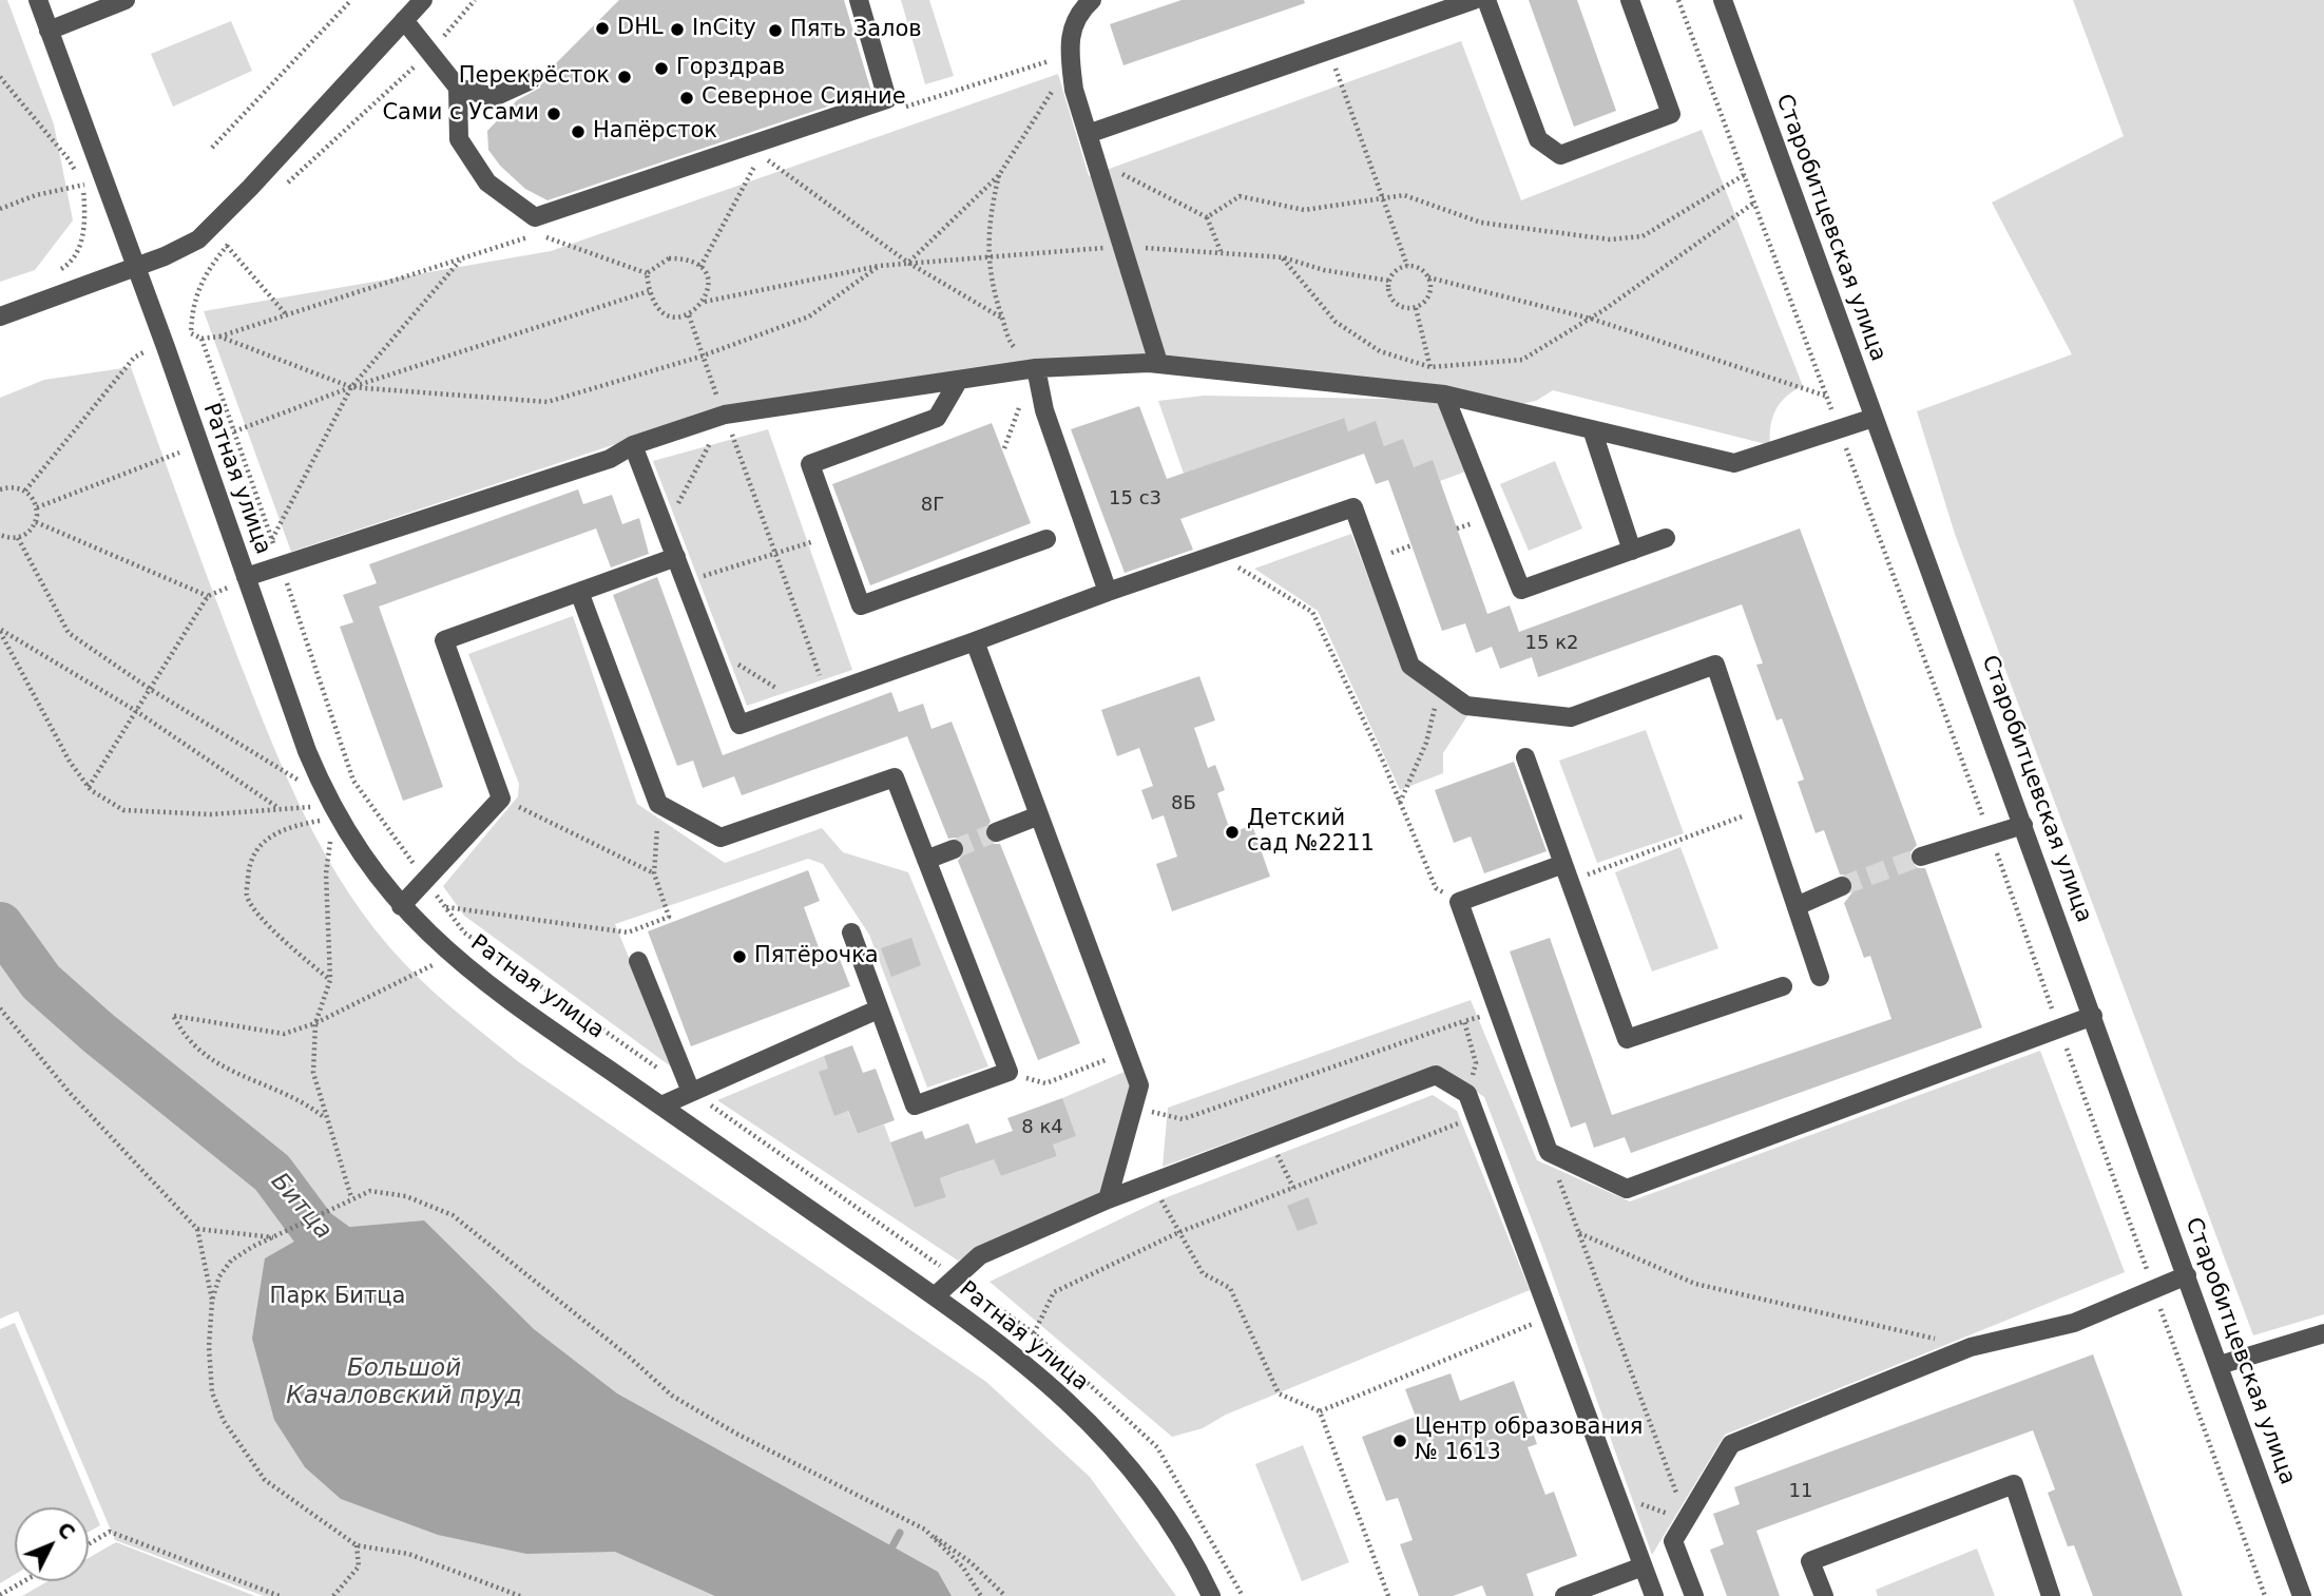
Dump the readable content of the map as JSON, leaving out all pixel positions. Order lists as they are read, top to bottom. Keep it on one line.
{"streets":{"street":["Старобитцевская улица","Ратная улица"]},"water":["Битца","Большой Качаловский пруд"],"parks":["Парк Битца"],"places":["DHL","InCity","Пять Залов","Горздрав","Перекрёсток","Северное Сияние","Сами с Усами","Напёрсток","Детский сад №2211","Пятёрочка","Центр образования № 1613"],"house_numbers":["15 с3","8Г","15 к2","8Б","8 к4","11"],"north":"top right"}
